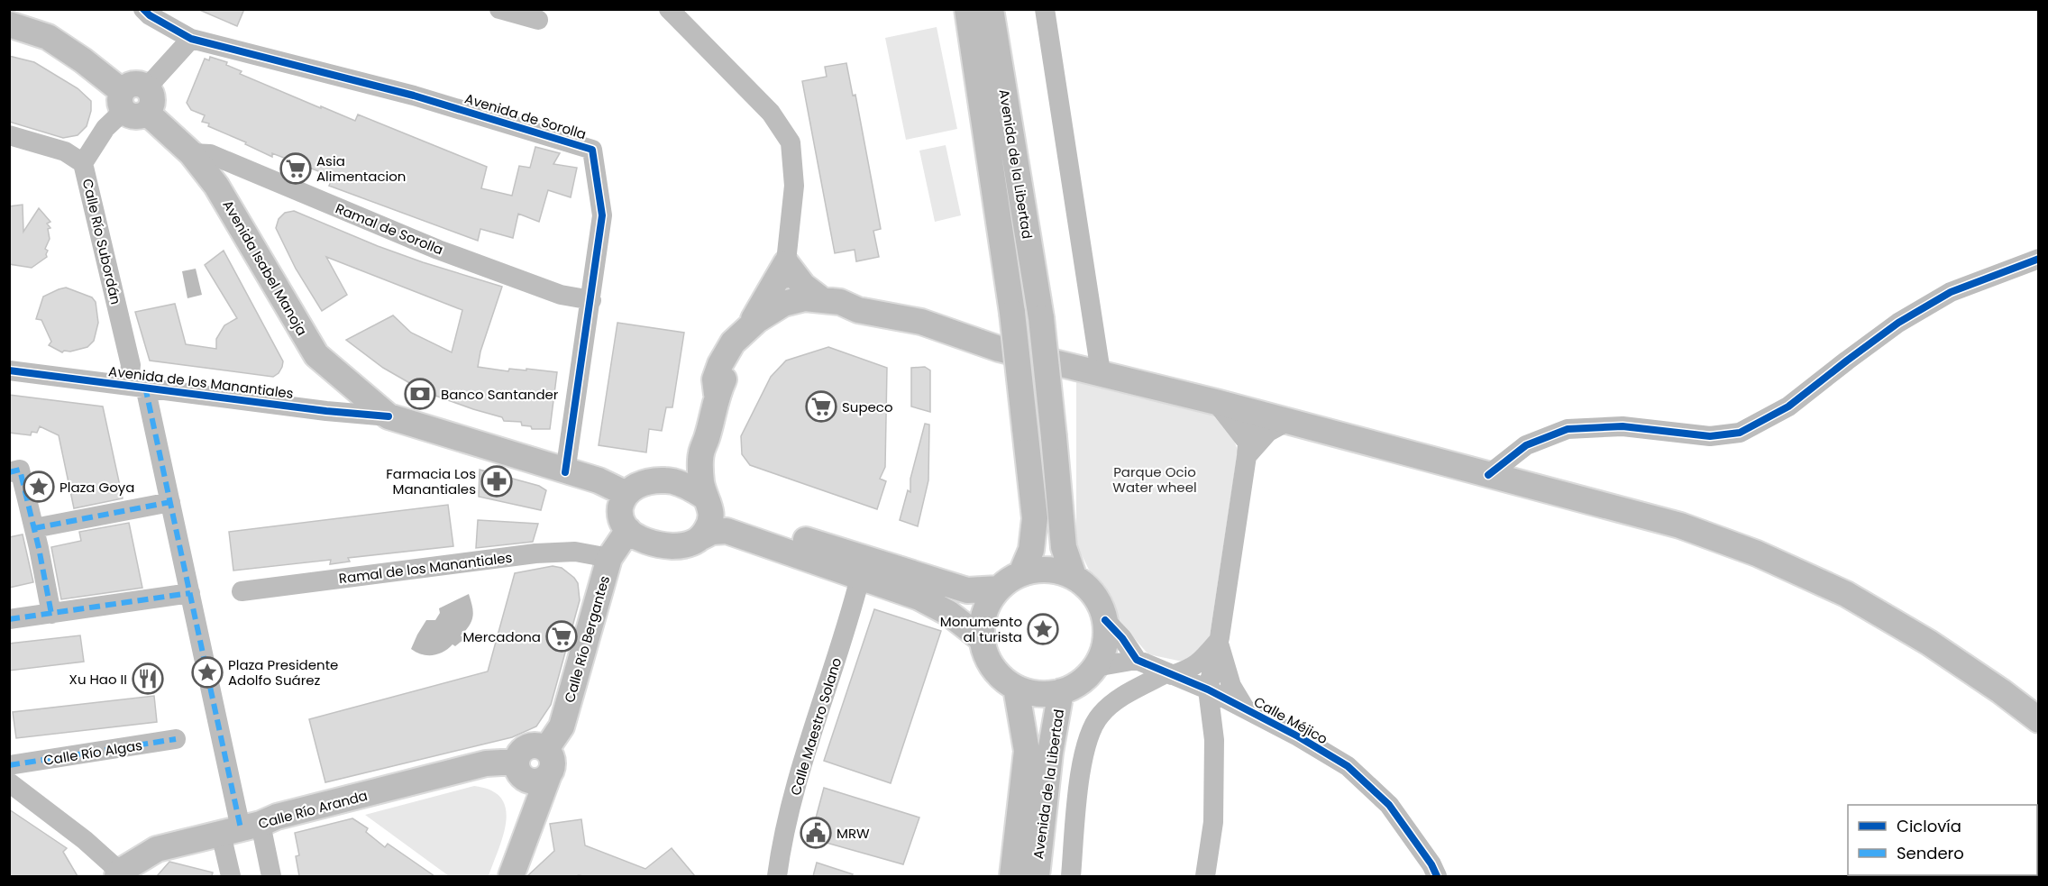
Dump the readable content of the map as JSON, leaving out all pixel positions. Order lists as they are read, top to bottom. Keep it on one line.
{"streets":{"main road":["Avenida de la Libertad","Avenida Isabel Manoja","Avenida de los Manantiales","Calle Río Bergantes","Calle Río Aranda"],"street":["Avenida de Sorolla","Ramal de Sorolla","Calle Río Subordán","Ramal de los Manantiales","Calle Méjico","Calle Maestro Solano","Calle Río Algas"]},"crossings":[["Avenida de Sorolla","Ramal de Sorolla"],["Avenida de Sorolla","Avenida de los Manantiales"],["Ramal de Sorolla","Avenida Isabel Manoja"],["Calle Río Subordán","Avenida Isabel Manoja"],["Calle Río Subordán","Avenida de los Manantiales"],["Calle Río Subordán","Calle Río Aranda"],["Avenida Isabel Manoja","Avenida de los Manantiales"],["Avenida de los Manantiales","Calle Río Bergantes"],["Ramal de los Manantiales","Calle Río Bergantes"],["Calle Río Bergantes","Calle Río Aranda"]],"parks":["Parque Ocio Water wheel"],"places":{"supermarket":["Asia Alimentacion","Supeco","Mercadona"],"bank":["Banco Santander"],"pharmacy":["Farmacia Los Manantiales"],"place":["Plaza Goya","Monumento al turista","Plaza Presidente Adolfo Suárez"],"restaurant":["Xu Hao II"],"public building":["MRW"]},"legend":["Ciclovía","Sendero"]}
